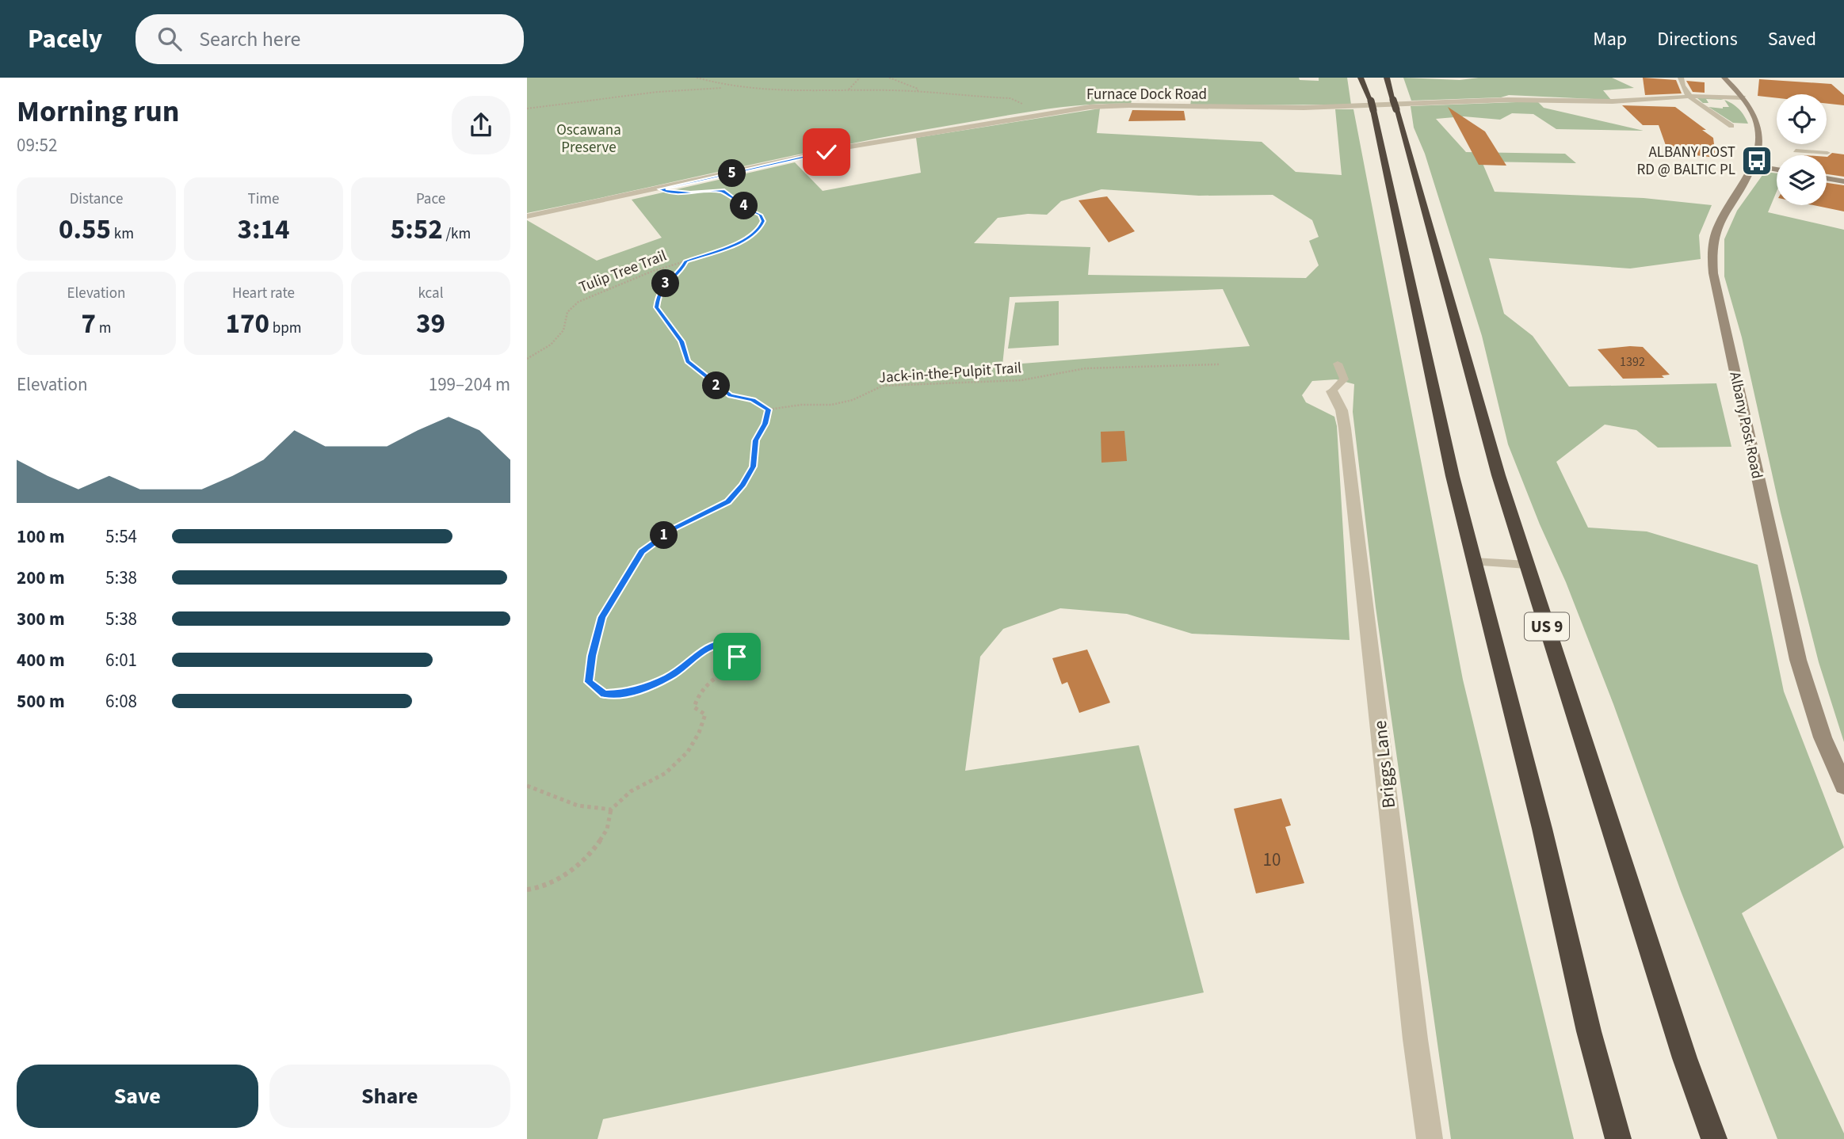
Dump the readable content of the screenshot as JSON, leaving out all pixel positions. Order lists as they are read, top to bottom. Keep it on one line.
{"streets":{"highway":["US 9"],"main road":["Albany Post Road"],"street":["Furnace Dock Road","Briggs Lane"],"path":["Tulip Tree Trail","Jack-in-the-Pulpit Trail"]},"crossings":[["Furnace Dock Road","Albany Post Road"]],"parks":["Oscawana Preserve"],"places":{"bus stop":["ALBANY POST RD @ BALTIC PL"]},"house_numbers":["1392","10"],"page":{"header":"Pacely","search":"Search here","nav":["Map","Directions","Saved"],"heading":["Morning run","09:52"],"pins":["5","4","3","2","1"],"stats":[["Distance","0.55 km"],["Time","3:14"],["Pace","5:52 /km"],["Elevation","7 m"],["Heart rate","170 bpm"],["kcal","39"]],"chart":["Elevation","199–204 m"],"list":[{"name":"100 m","note":"5:54"},{"name":"200 m","note":"5:38"},{"name":"300 m","note":"5:38"},{"name":"400 m","note":"6:01"},{"name":"500 m","note":"6:08"}],"buttons":["Save","Share"]}}
